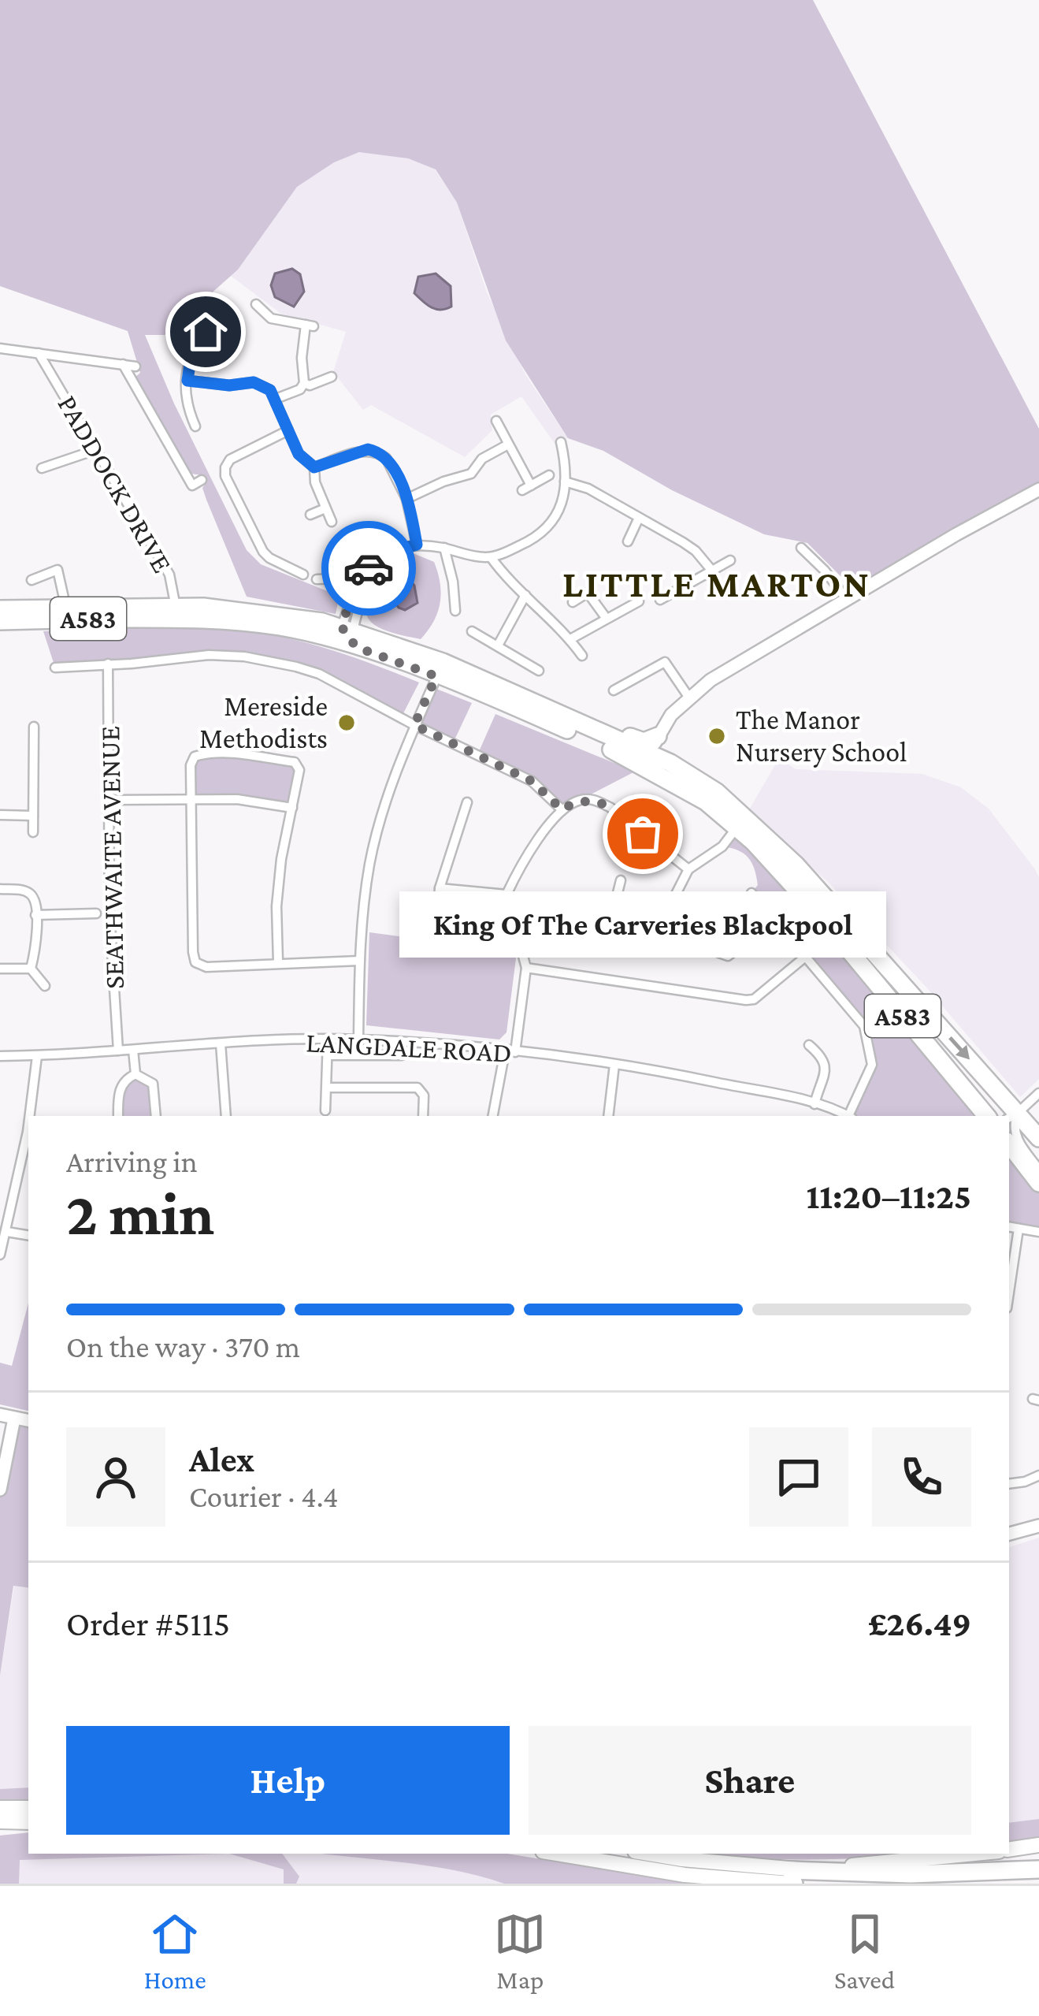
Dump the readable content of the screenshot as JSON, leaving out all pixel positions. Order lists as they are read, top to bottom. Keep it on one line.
{"streets":{"highway":["A583"],"street":["PADDOCK DRIVE","SEATHWAITE AVENUE","LANGDALE ROAD"]},"crossings":[["PADDOCK DRIVE","A583"],["SEATHWAITE AVENUE","LANGDALE ROAD"]],"districts":["LITTLE MARTON"],"places":["Mereside Methodists","The Manor Nursery School","King Of The Carveries Blackpool"],"page":{"bubble":"King Of The Carveries Blackpool","heading":["2 min","Arriving in","11:20–11:25"],"panel":["Alex","Courier · 4.4","Order #5115","£26.49"],"bar":"On the way · 370 m","buttons":["Help","Share"],"tabs":["Home","Map","Saved"]}}
